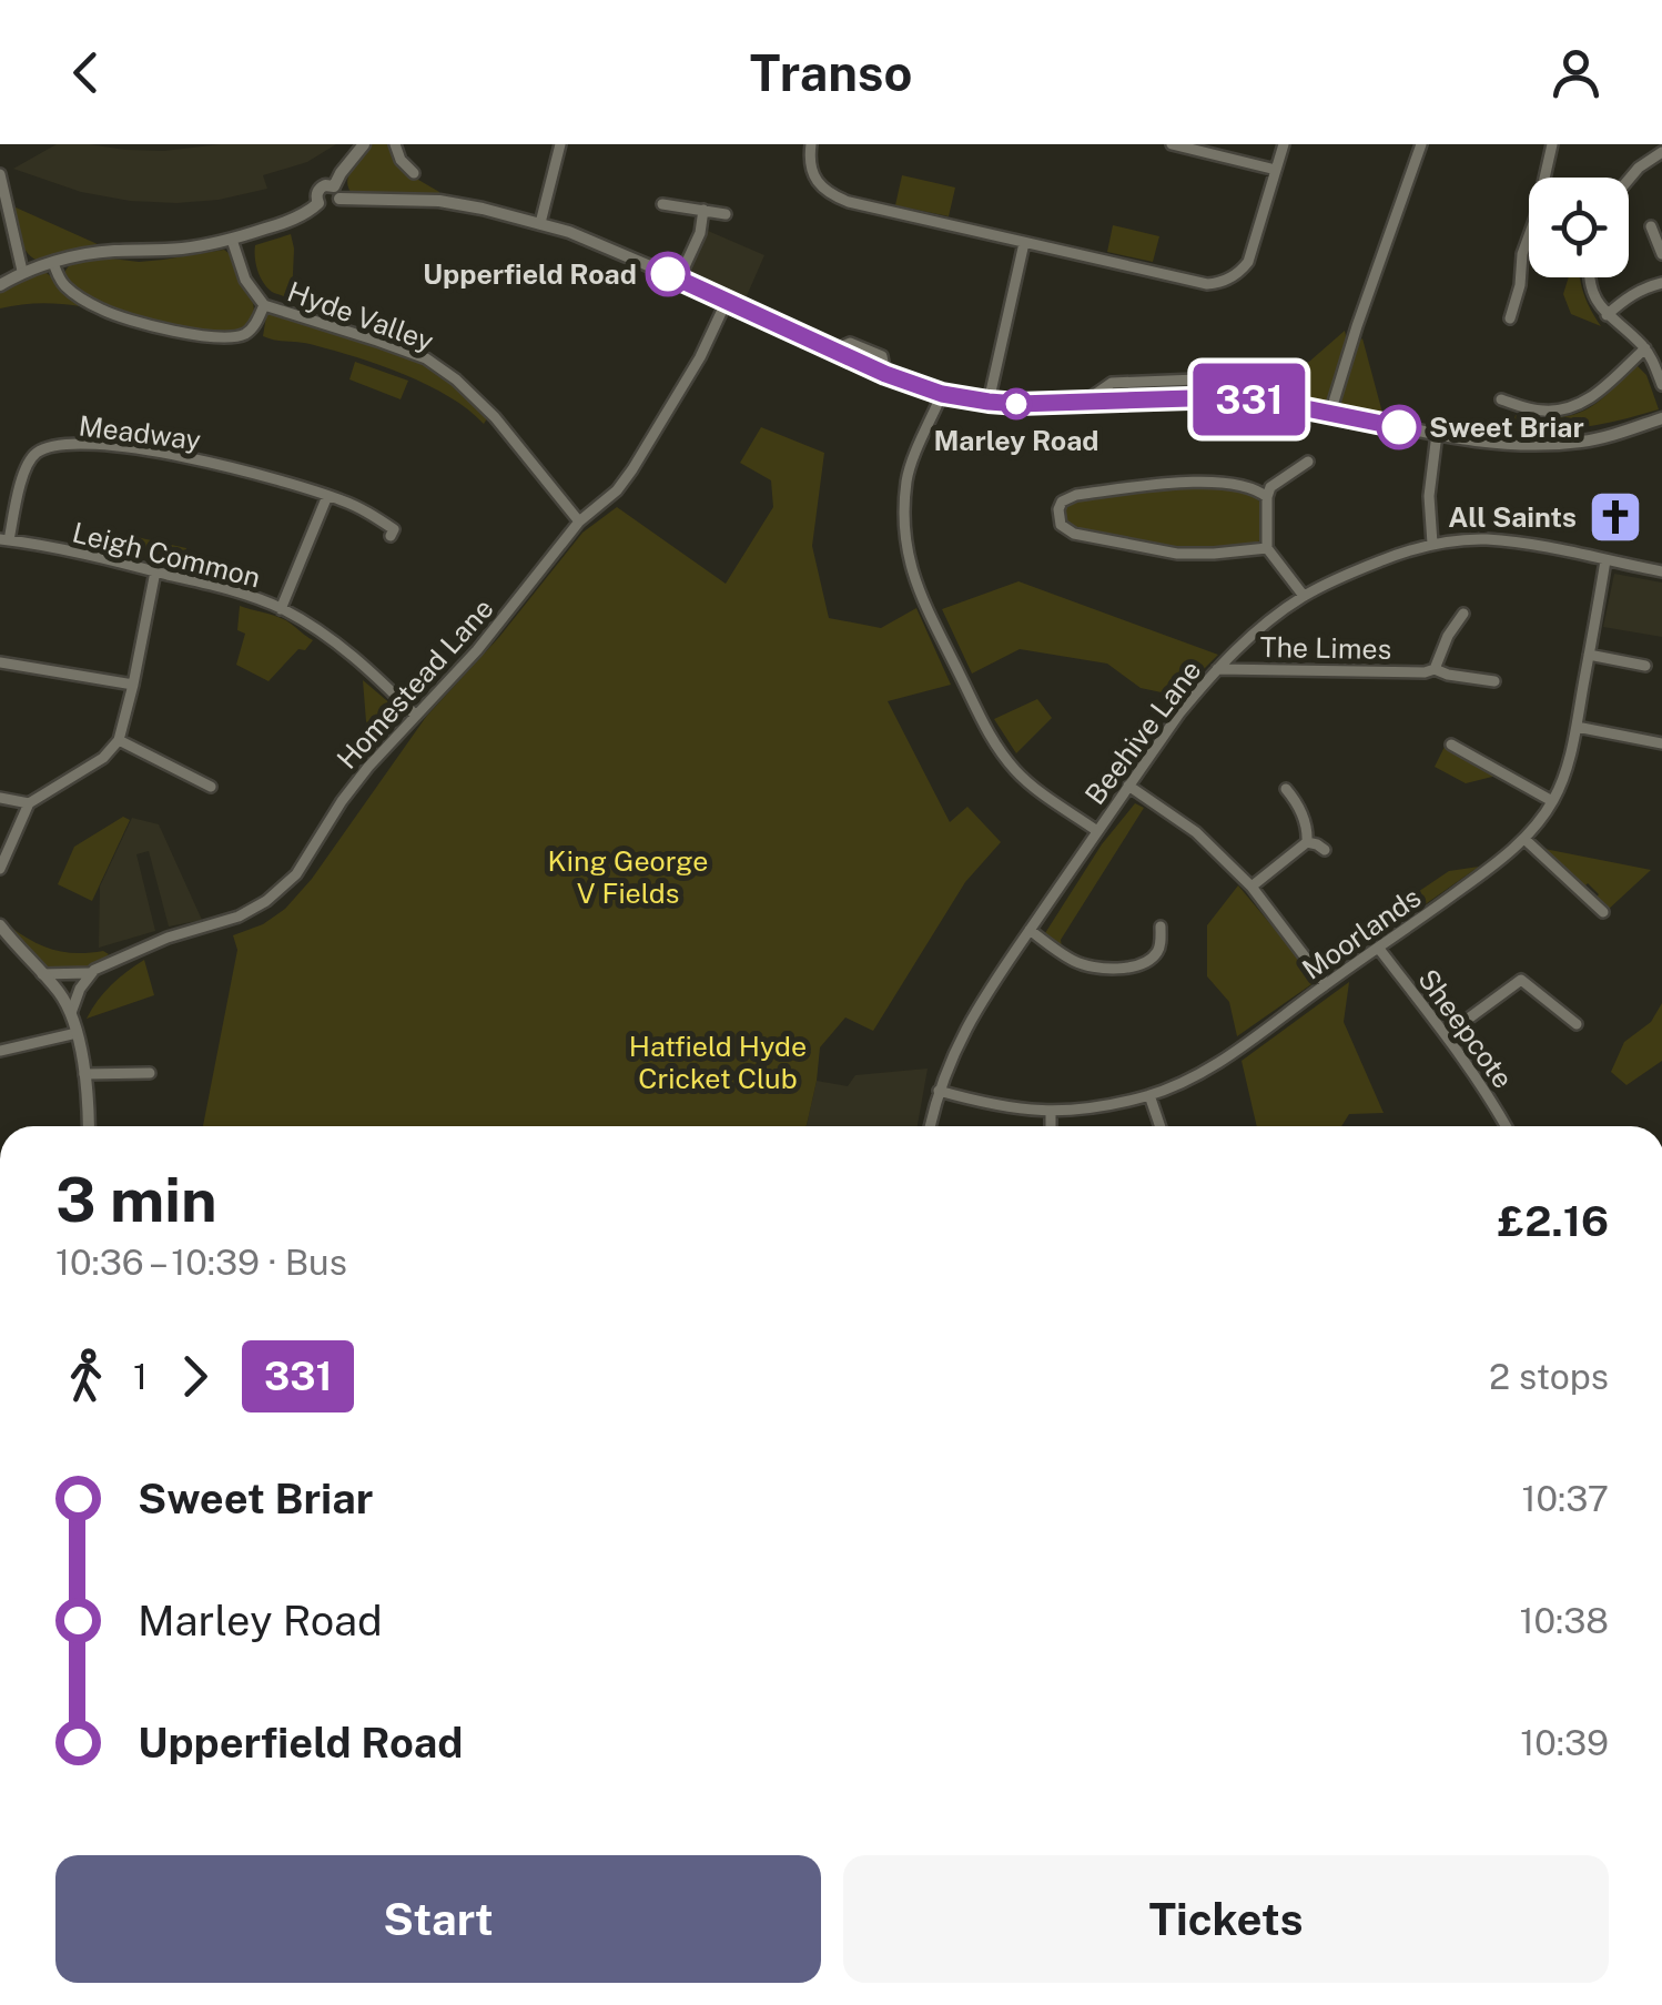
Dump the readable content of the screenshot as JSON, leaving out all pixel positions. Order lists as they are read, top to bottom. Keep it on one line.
{"streets":{"street":["Hyde Valley","Meadway","Leigh Common","The Limes","Homestead Lane","Beehive Lane","Moorlands","Sheepcote"]},"crossings":[["Hyde Valley","Homestead Lane"],["Meadway","Leigh Common"],["Leigh Common","Homestead Lane"],["The Limes","Beehive Lane"],["Beehive Lane","Moorlands"],["Moorlands","Sheepcote"]],"parks":["King George V Fields","Hatfield Hyde Cricket Club"],"places":{"other":["Upperfield Road","Marley Road","Sweet Briar"],"church":["All Saints"]},"lines":["bus line 331"],"page":{"header":"Transo","on_map":"331","heading":["3 min","10:36 – 10:39 · Bus","£2.16"],"legs":["1","331","2 stops"],"list":[{"name":"Sweet Briar","value":"10:37"},{"name":"Marley Road","value":"10:38"},{"name":"Upperfield Road","value":"10:39"}],"buttons":["Start","Tickets"]}}
